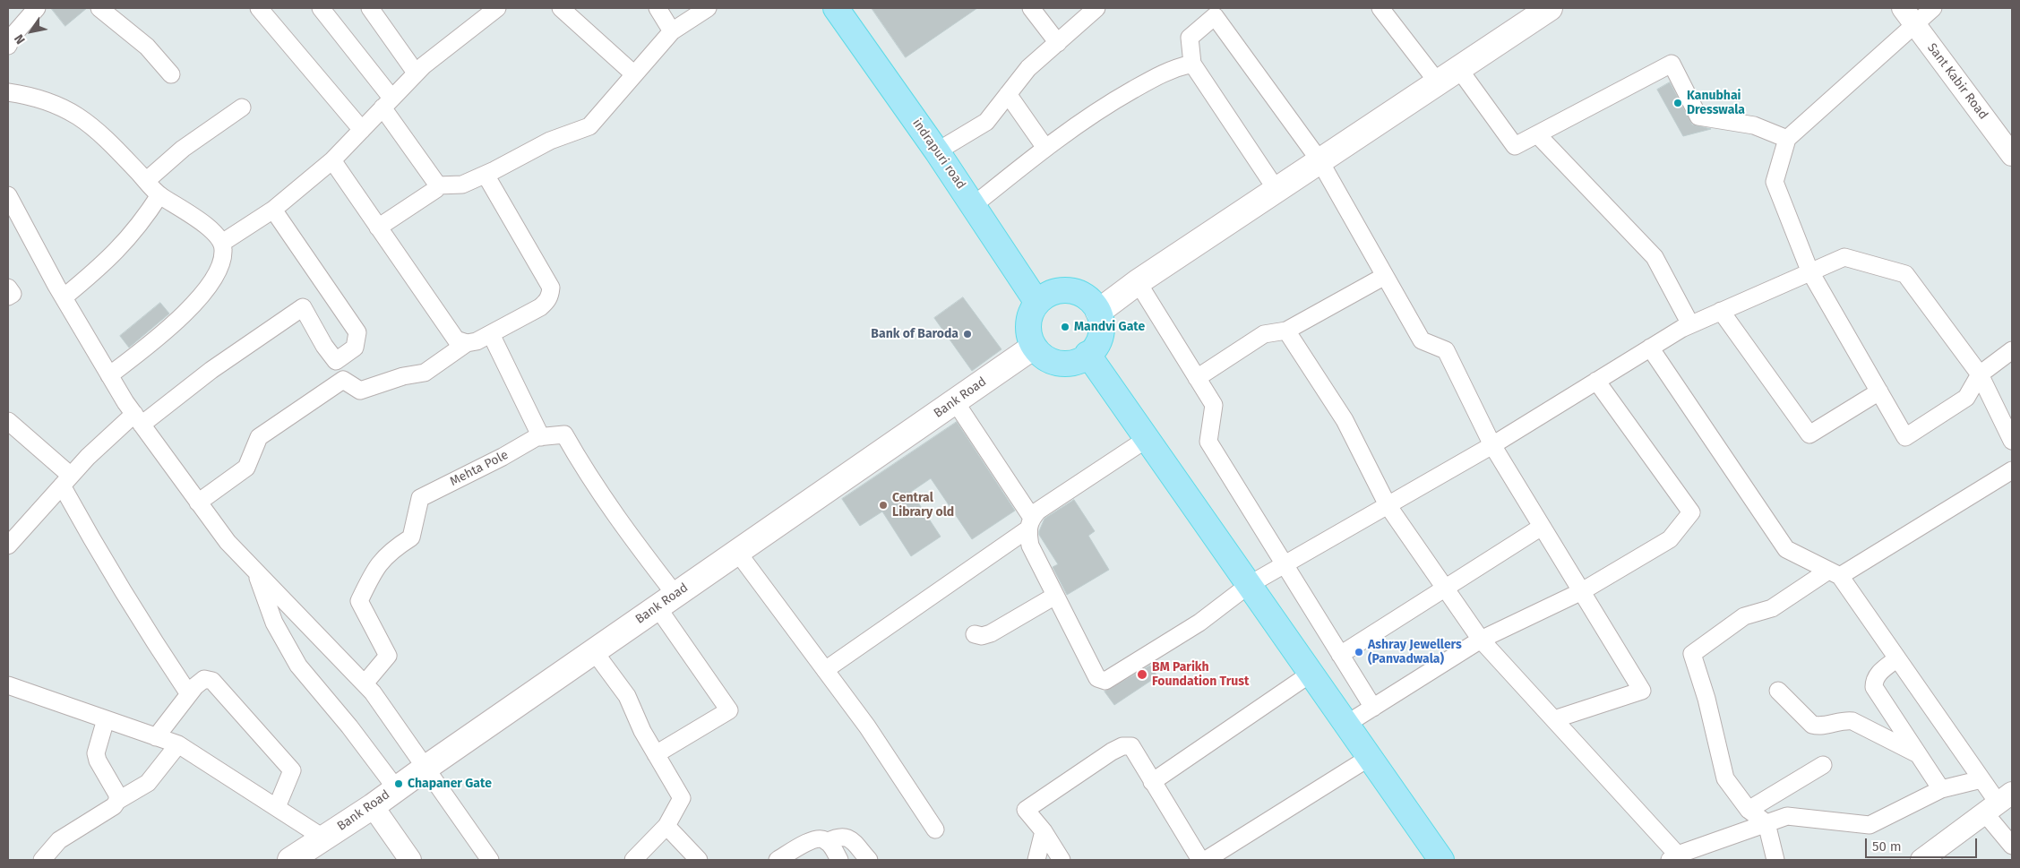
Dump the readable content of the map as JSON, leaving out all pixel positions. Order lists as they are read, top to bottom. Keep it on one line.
{"streets":{"main road":["indrapuri road","Bank Road"],"street":["Sant Kabir Road","Mehta Pole"]},"crossings":[["indrapuri road","Bank Road"],["Bank Road","Mehta Pole"]],"places":["Kanubhai Dresswala","Mandvi Gate","Bank of Baroda","Central Library old","Ashray Jewellers (Panvadwala)","BM Parikh Foundation Trust","Chapaner Gate"],"scale_bar":"50 m","north":"bottom left"}
